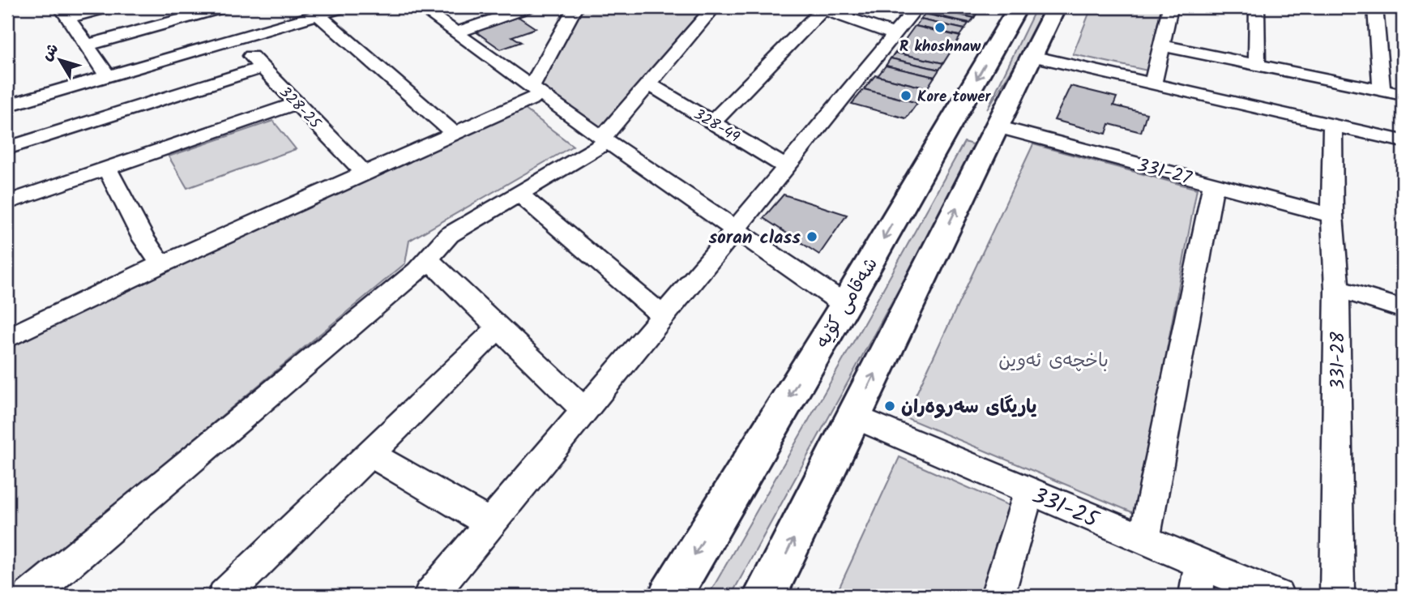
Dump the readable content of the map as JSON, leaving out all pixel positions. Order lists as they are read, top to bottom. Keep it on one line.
{"streets":{"highway":["شەقامی کۆیە"],"street":["328-25","328-49","331-27","331-28","331-25"]},"crossings":[["331-27","331-28"]],"parks":["باخچەی ئەوین"],"places":["R khoshnaw","Kore tower","soran class","یاریگای سەروەران"],"north":"top left"}
